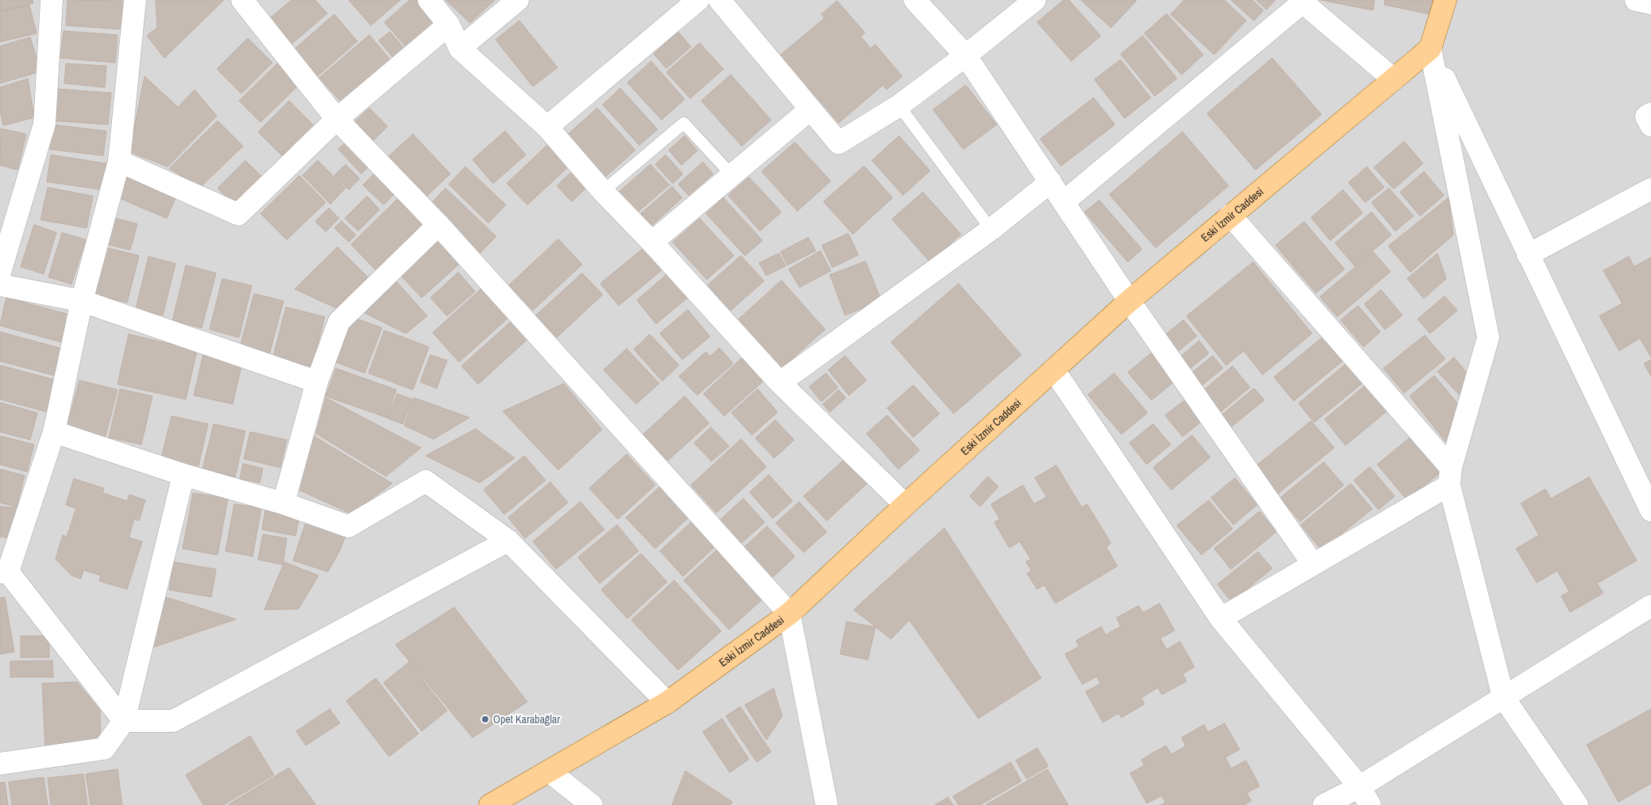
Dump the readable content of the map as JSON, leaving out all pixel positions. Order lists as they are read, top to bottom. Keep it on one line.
{"streets":{"main road":["Eski İzmir Caddesi"]},"places":["Opet Karabağlar"]}
